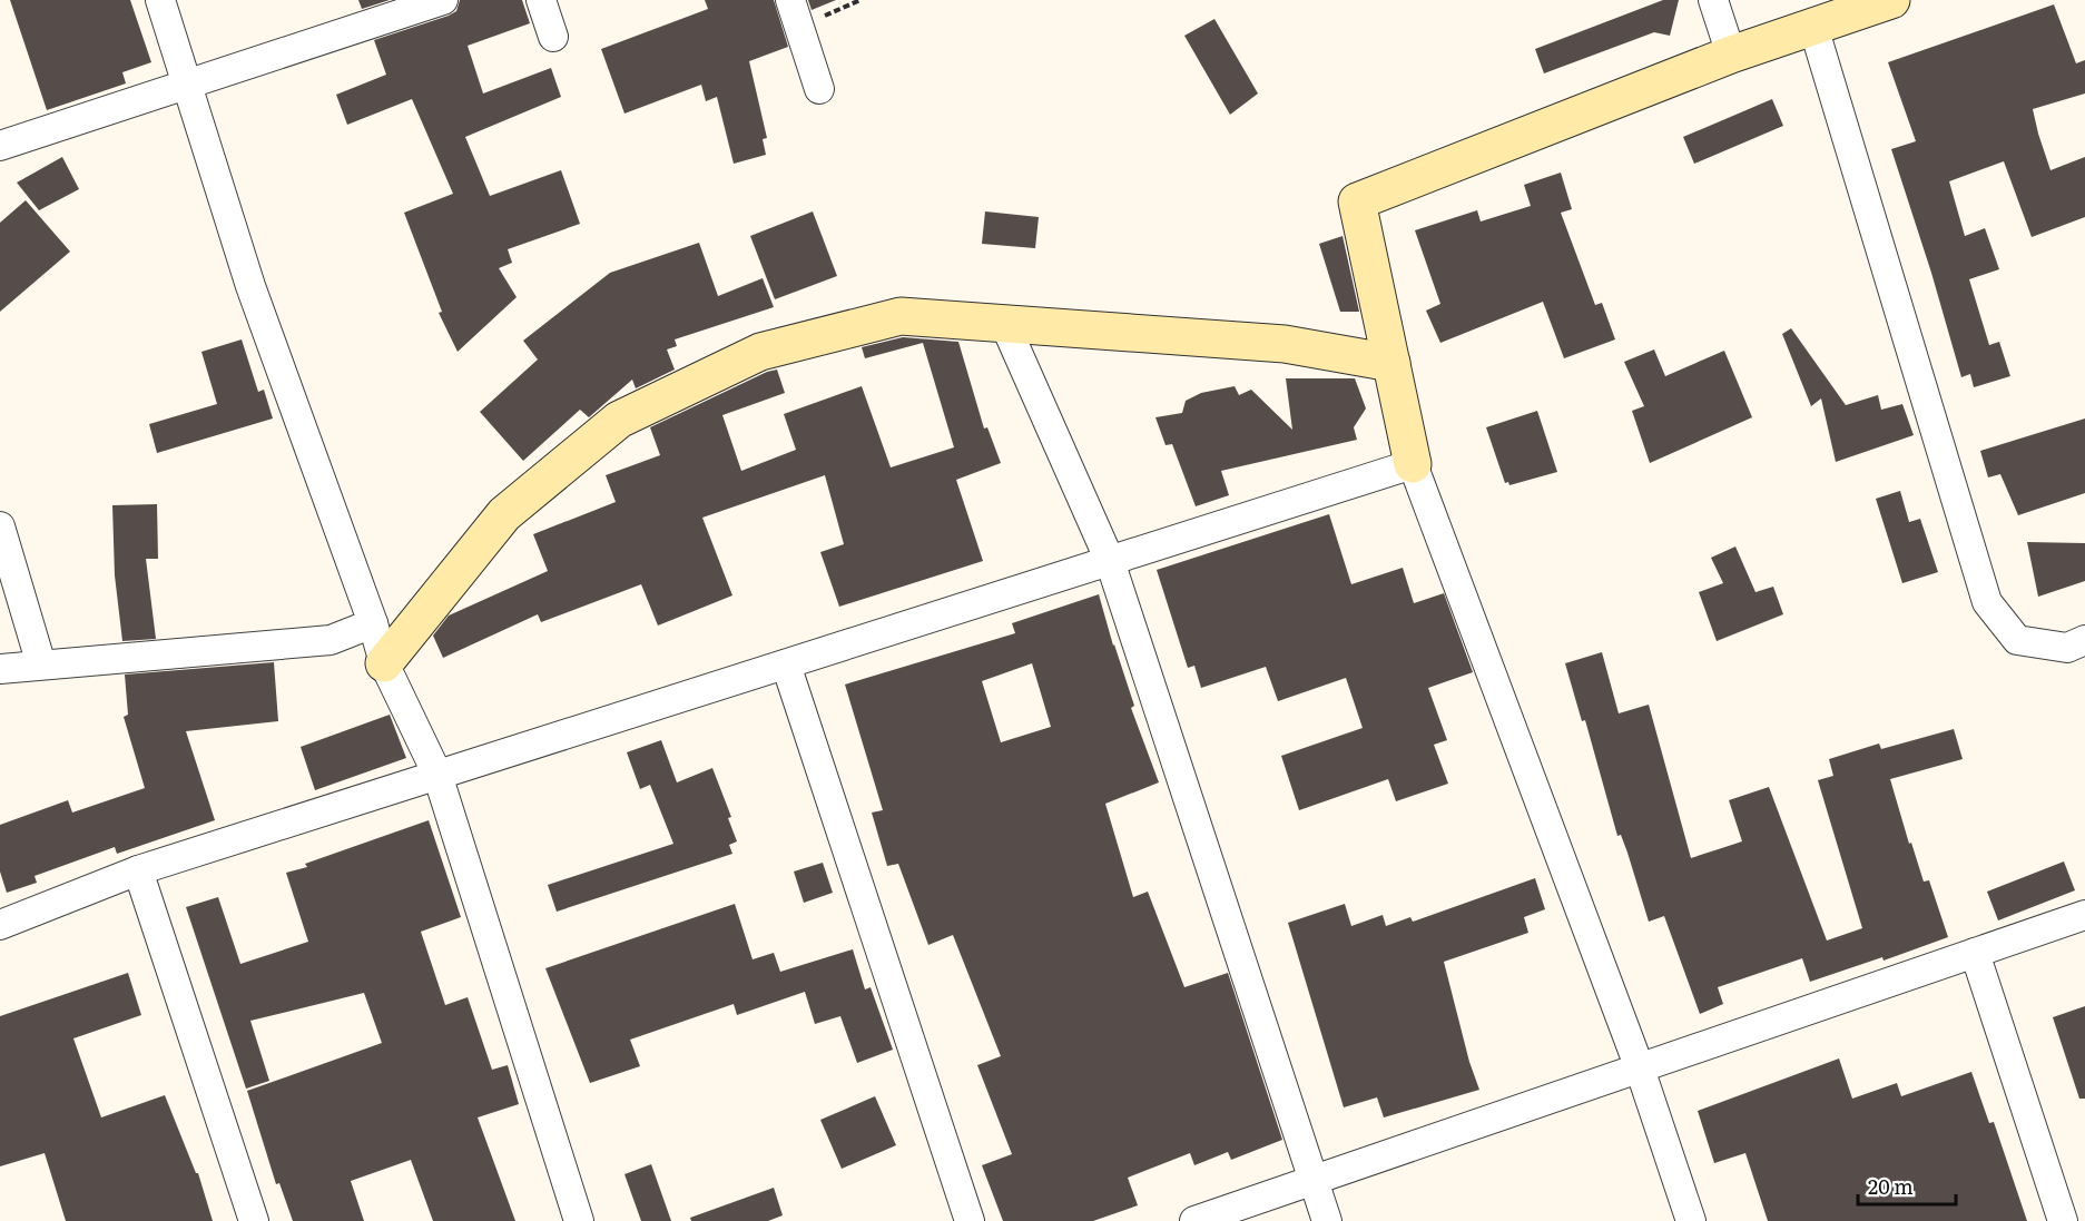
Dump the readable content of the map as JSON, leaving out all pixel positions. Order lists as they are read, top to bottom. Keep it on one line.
{"scale_bar":"20 m"}
